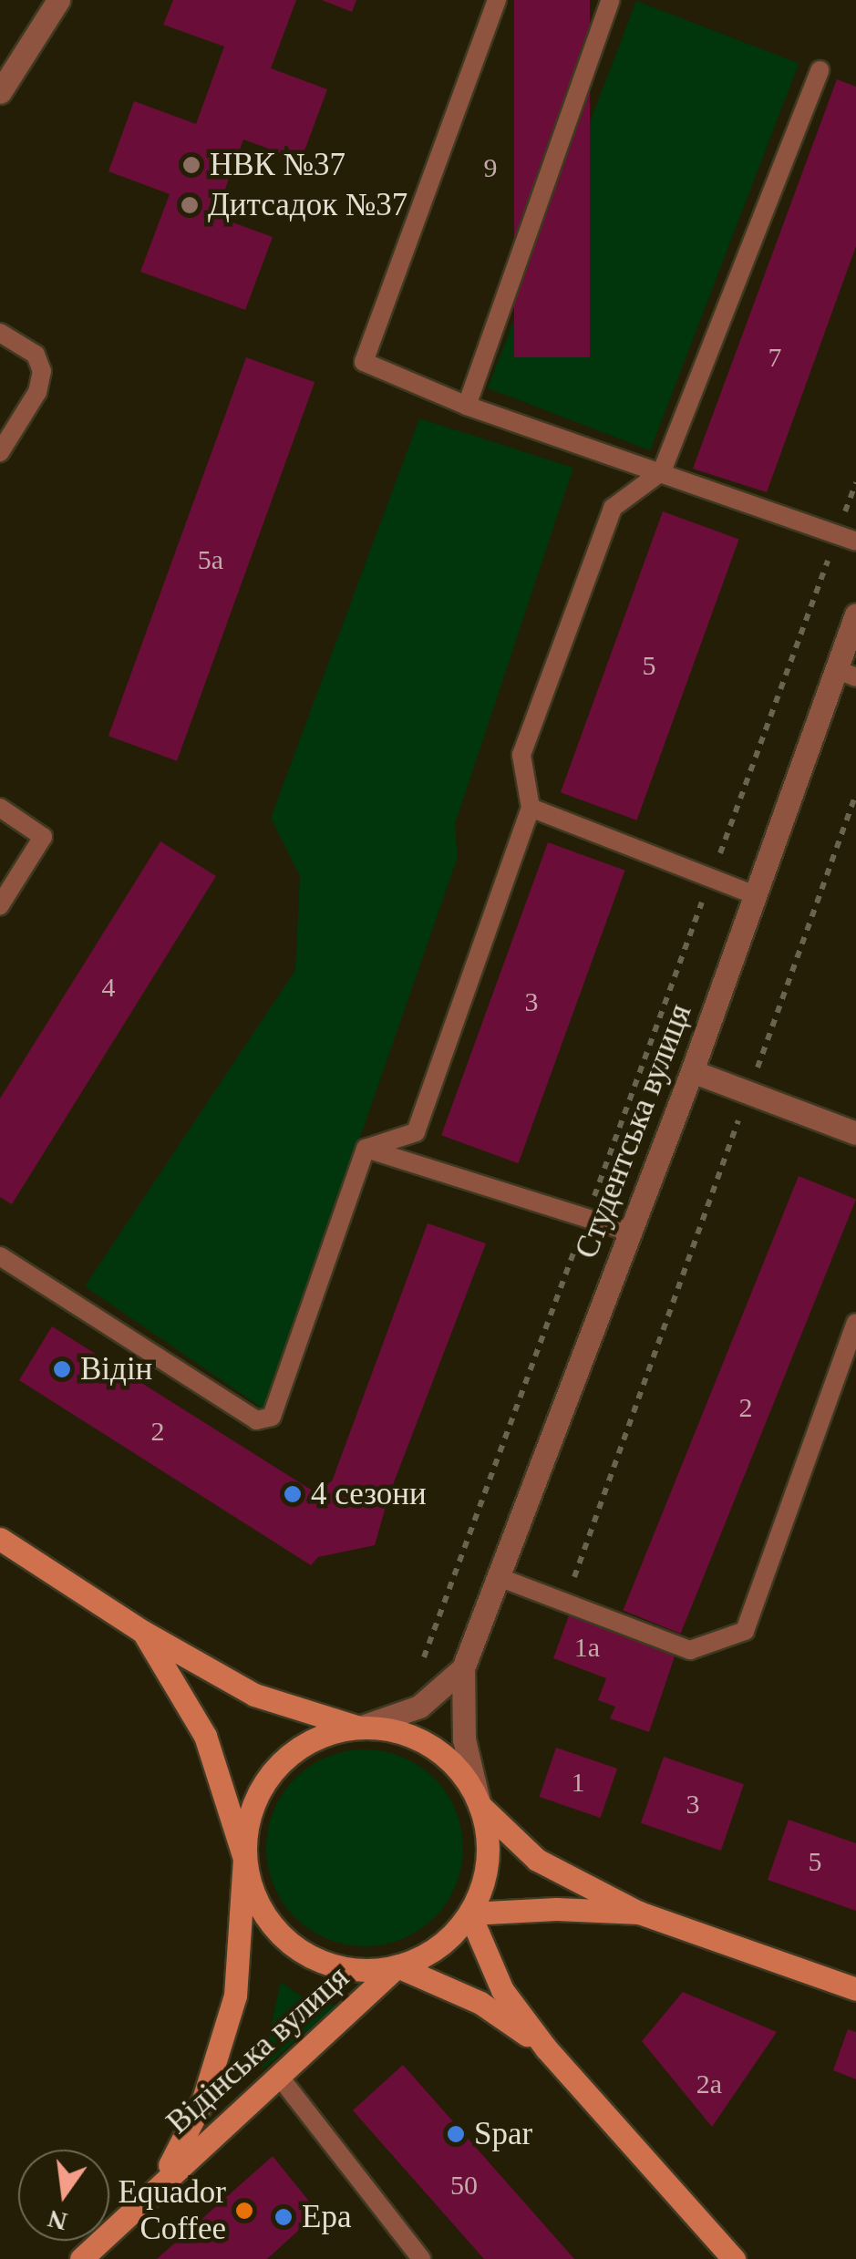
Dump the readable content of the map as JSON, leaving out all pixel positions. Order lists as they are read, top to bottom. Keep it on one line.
{"streets":{"main road":["Відінська вулиця"],"street":["Студентська вулиця"]},"places":["НВК №37","Дитсадок №37","Відін","4 сезони","Spar","Equador Coffee","Ера"],"house_numbers":["9","7","5а","5","4","3","2","2","1а","1","3","5","2а","50"],"north":"bottom"}
